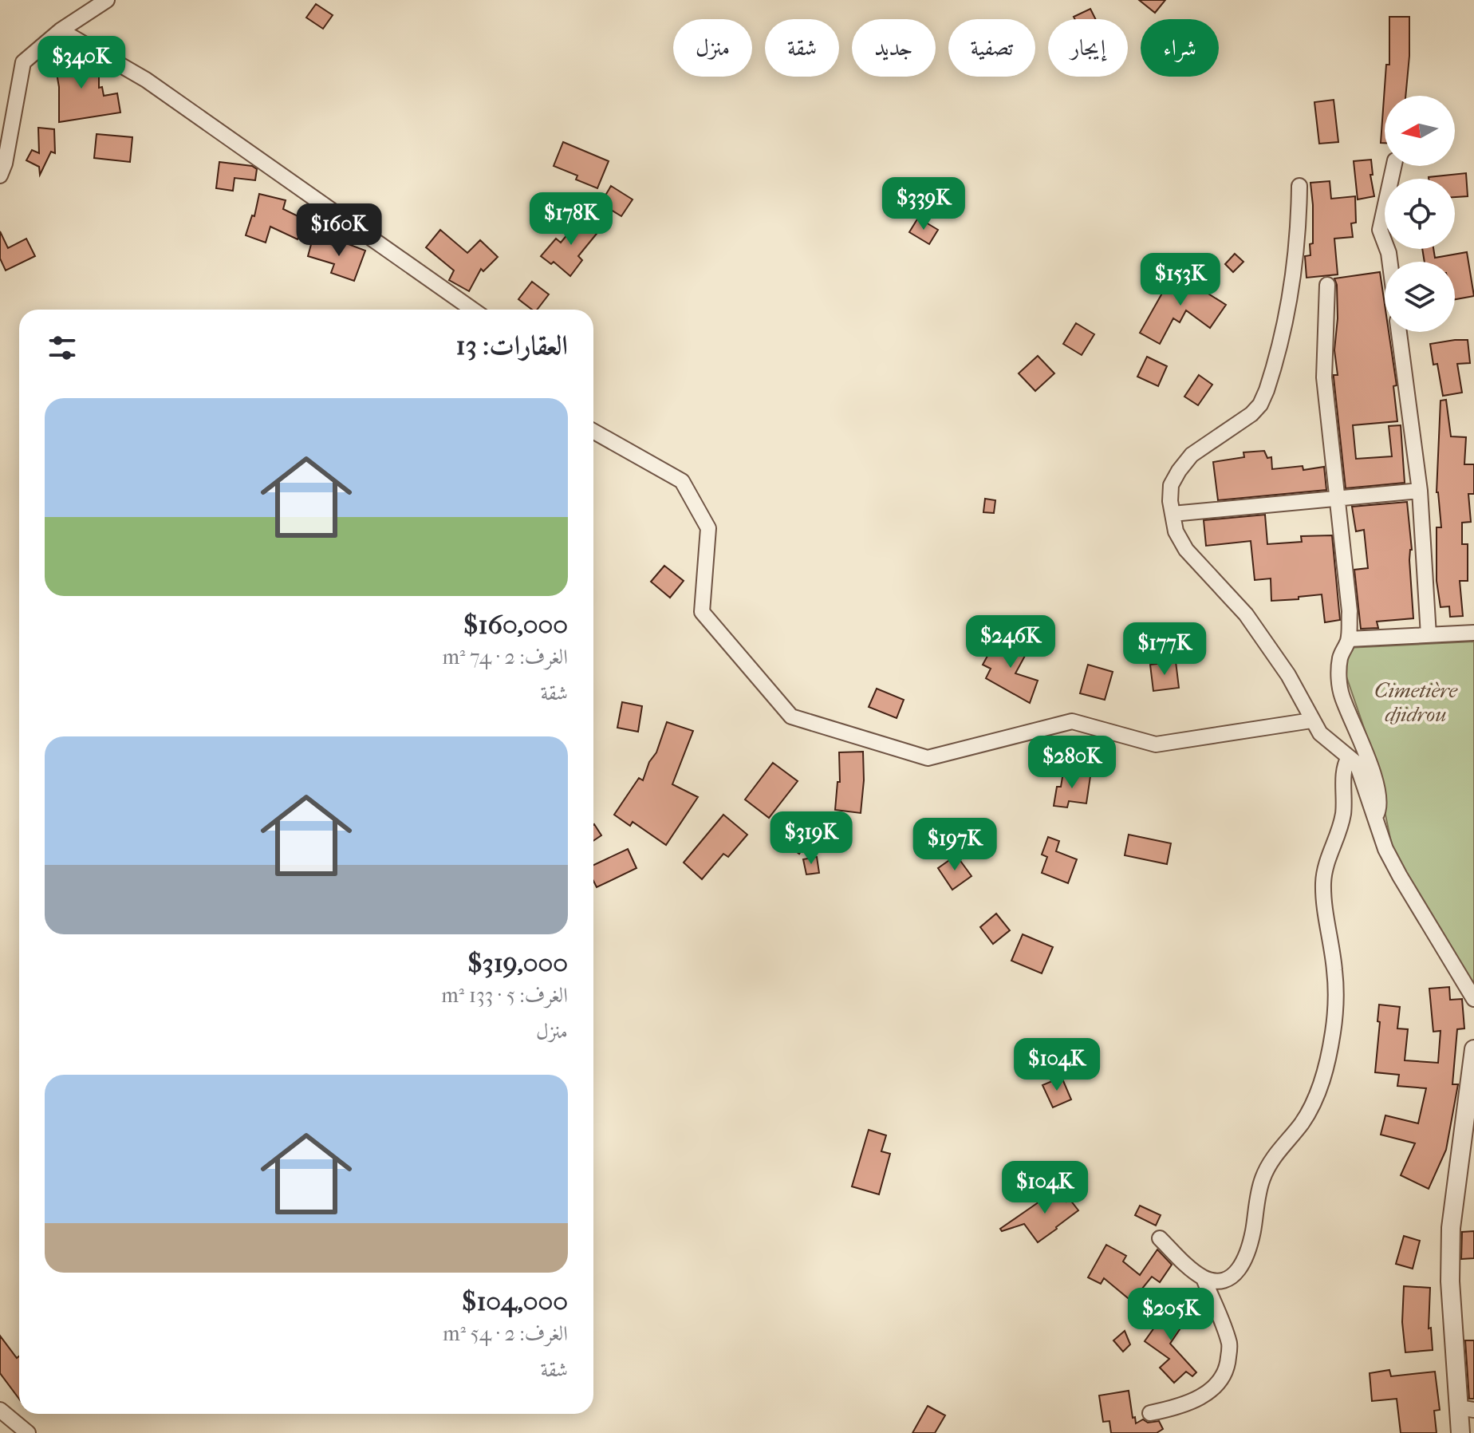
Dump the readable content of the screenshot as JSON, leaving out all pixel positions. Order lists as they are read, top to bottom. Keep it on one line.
{"parks":["Cimetière djidrou"],"north":"left","page":{"chip":["شراء","إيجار","تصفية","جديد","شقة","منزل"],"price":["$340K","$339K","$178K","$160K","$153K","$246K","$177K","$280K","$319K","$197K","$104K","$104K","$205K"],"heading":"العقارات: 13","list":[{"name":"$160,000","note":"الغرف: 2 · 74 m² · شقة"},{"name":"$319,000","note":"الغرف: 5 · 133 m² · منزل"},{"name":"$104,000","note":"الغرف: 2 · 54 m² · شقة"}]}}
